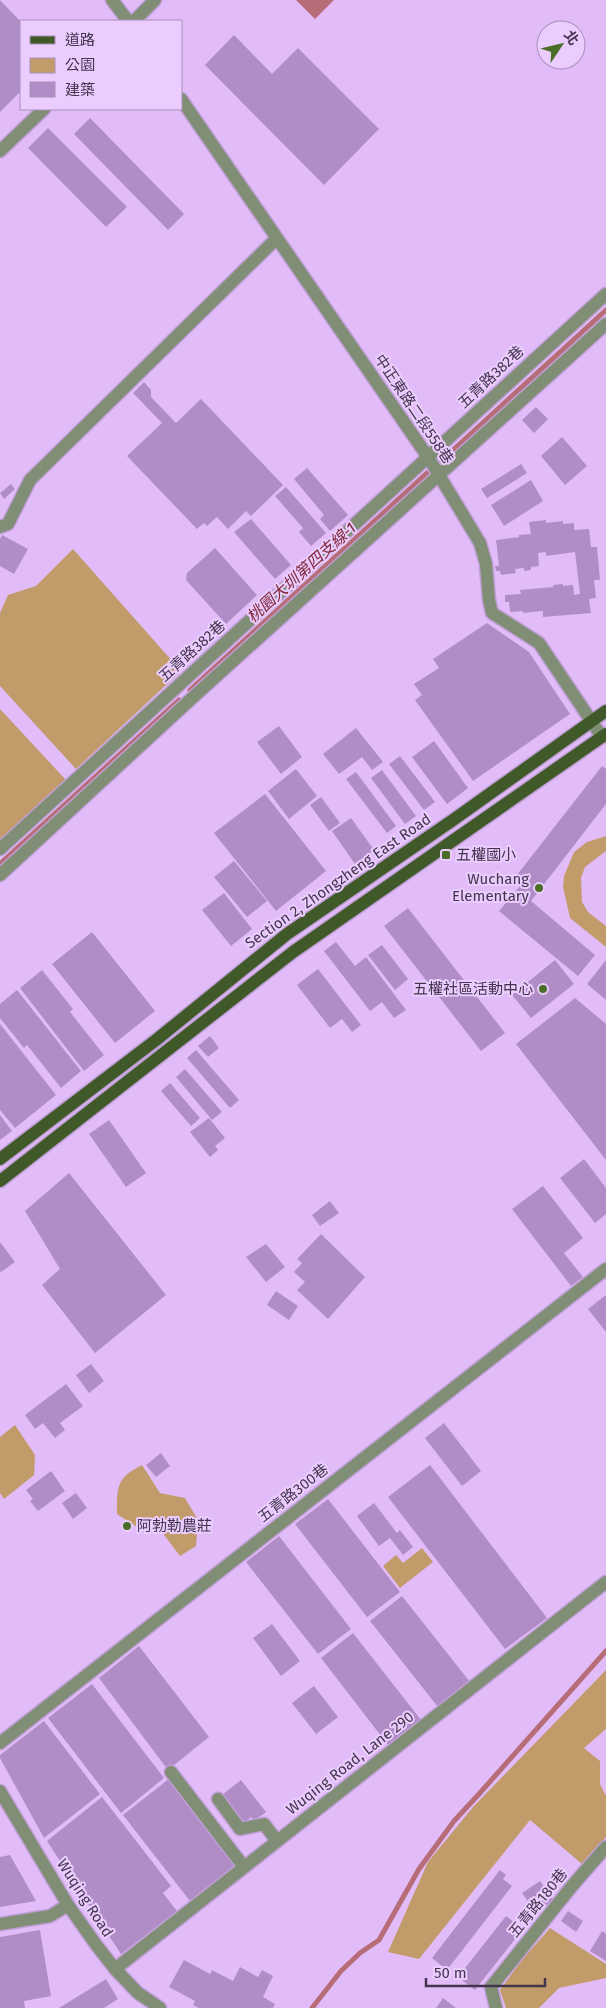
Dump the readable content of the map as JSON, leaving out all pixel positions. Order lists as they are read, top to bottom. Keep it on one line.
{"streets":{"main road":["Section 2, Zhongzheng East Road"],"street":["五青路382巷","中正東路二段558巷","五青路300巷","Wuqing Road, Lane 290","Wuqing Road","五青路180巷"]},"crossings":[["五青路382巷","中正東路二段558巷"],["中正東路二段558巷","Section 2, Zhongzheng East Road"],["Wuqing Road, Lane 290","Wuqing Road"]],"water":["桃園大圳第四支線-1"],"places":{"transit":["五權國小"],"other":["Wuchang Elementary","五權社區活動中心","阿勃勒農莊"]},"legend":["道路","公園","建築"],"scale_bar":"50 m","north":"top right"}
